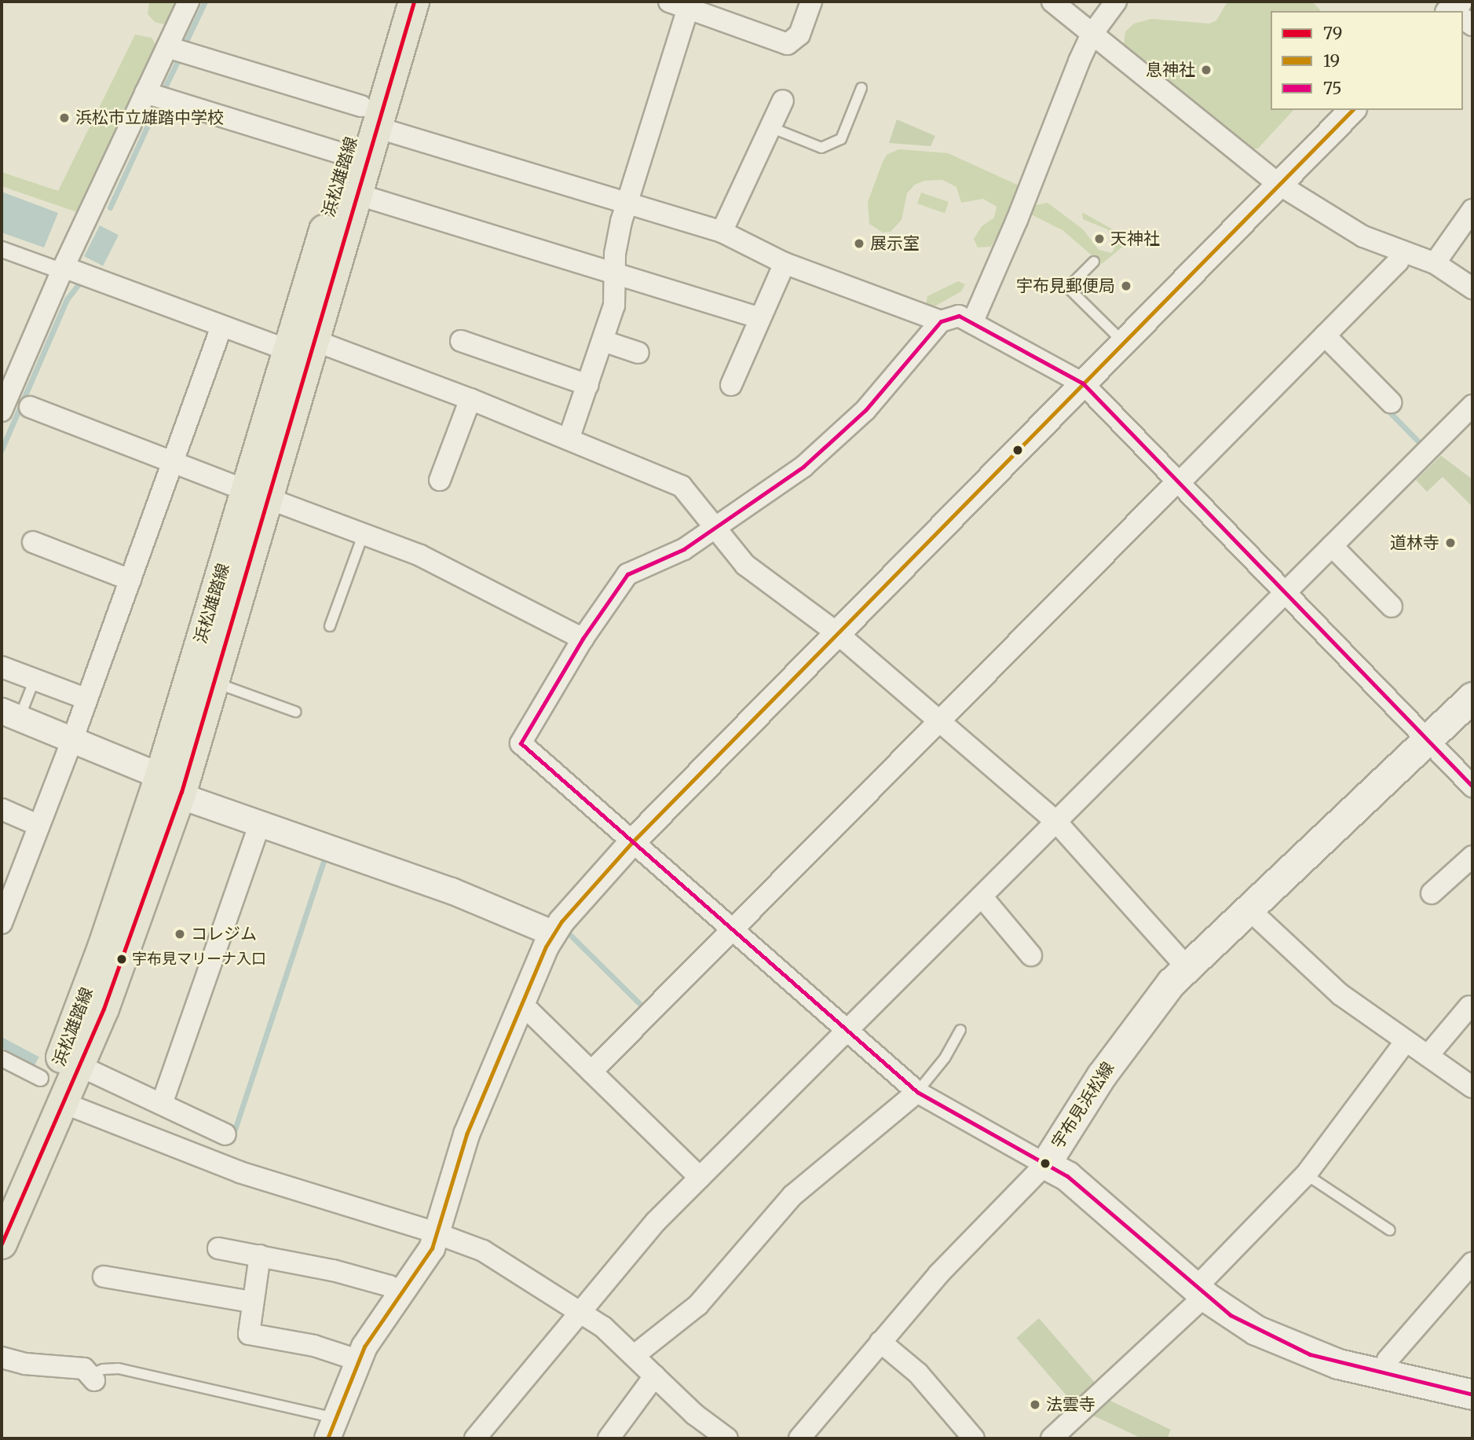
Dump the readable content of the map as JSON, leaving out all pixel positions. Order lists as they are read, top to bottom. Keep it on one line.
{"streets":{"main road":["浜松雄踏線","宇布見浜松線"]},"places":["息神社","浜松市立雄踏中学校","天神社","展示室","宇布見郵便局","道林寺","コレジム","宇布見マリーナ入口","法雲寺"],"lines":["transit line 79","transit line 19","transit line 75"],"legend":["79","19","75"]}
